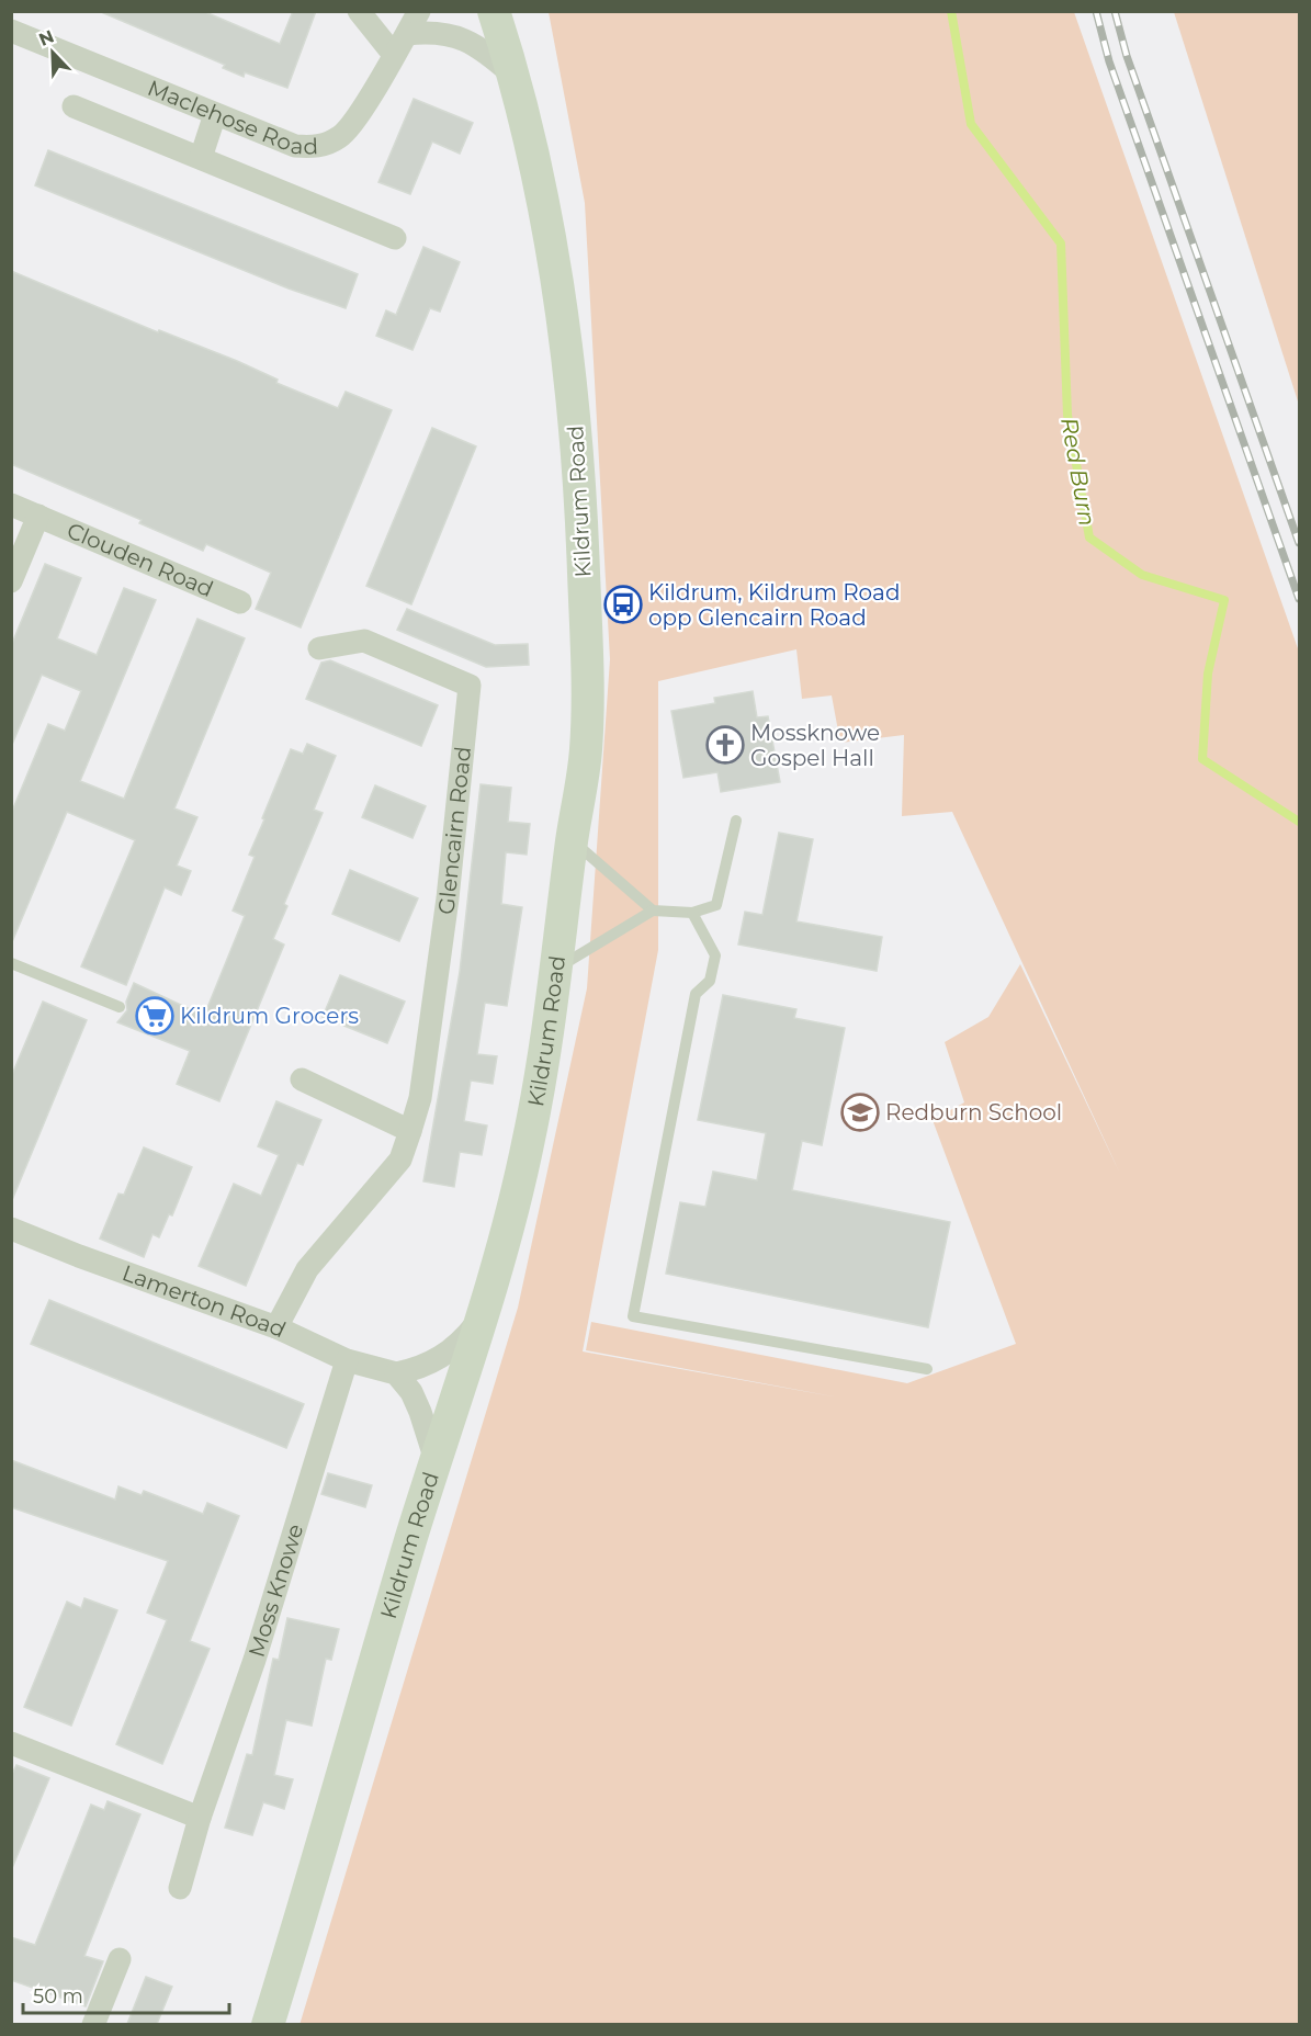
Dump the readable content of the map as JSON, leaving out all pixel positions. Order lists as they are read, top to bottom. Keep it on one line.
{"streets":{"street":["Maclehose Road","Kildrum Road","Clouden Road","Glencairn Road","Lamerton Road","Moss Knowe"]},"crossings":[["Glencairn Road","Lamerton Road"],["Lamerton Road","Moss Knowe"]],"water":["Red Burn"],"places":{"bus stop":["Kildrum, Kildrum Road opp Glencairn Road"],"church":["Mossknowe Gospel Hall"],"supermarket":["Kildrum Grocers"],"school or university":["Redburn School"]},"scale_bar":"50 m","north":"top left"}
